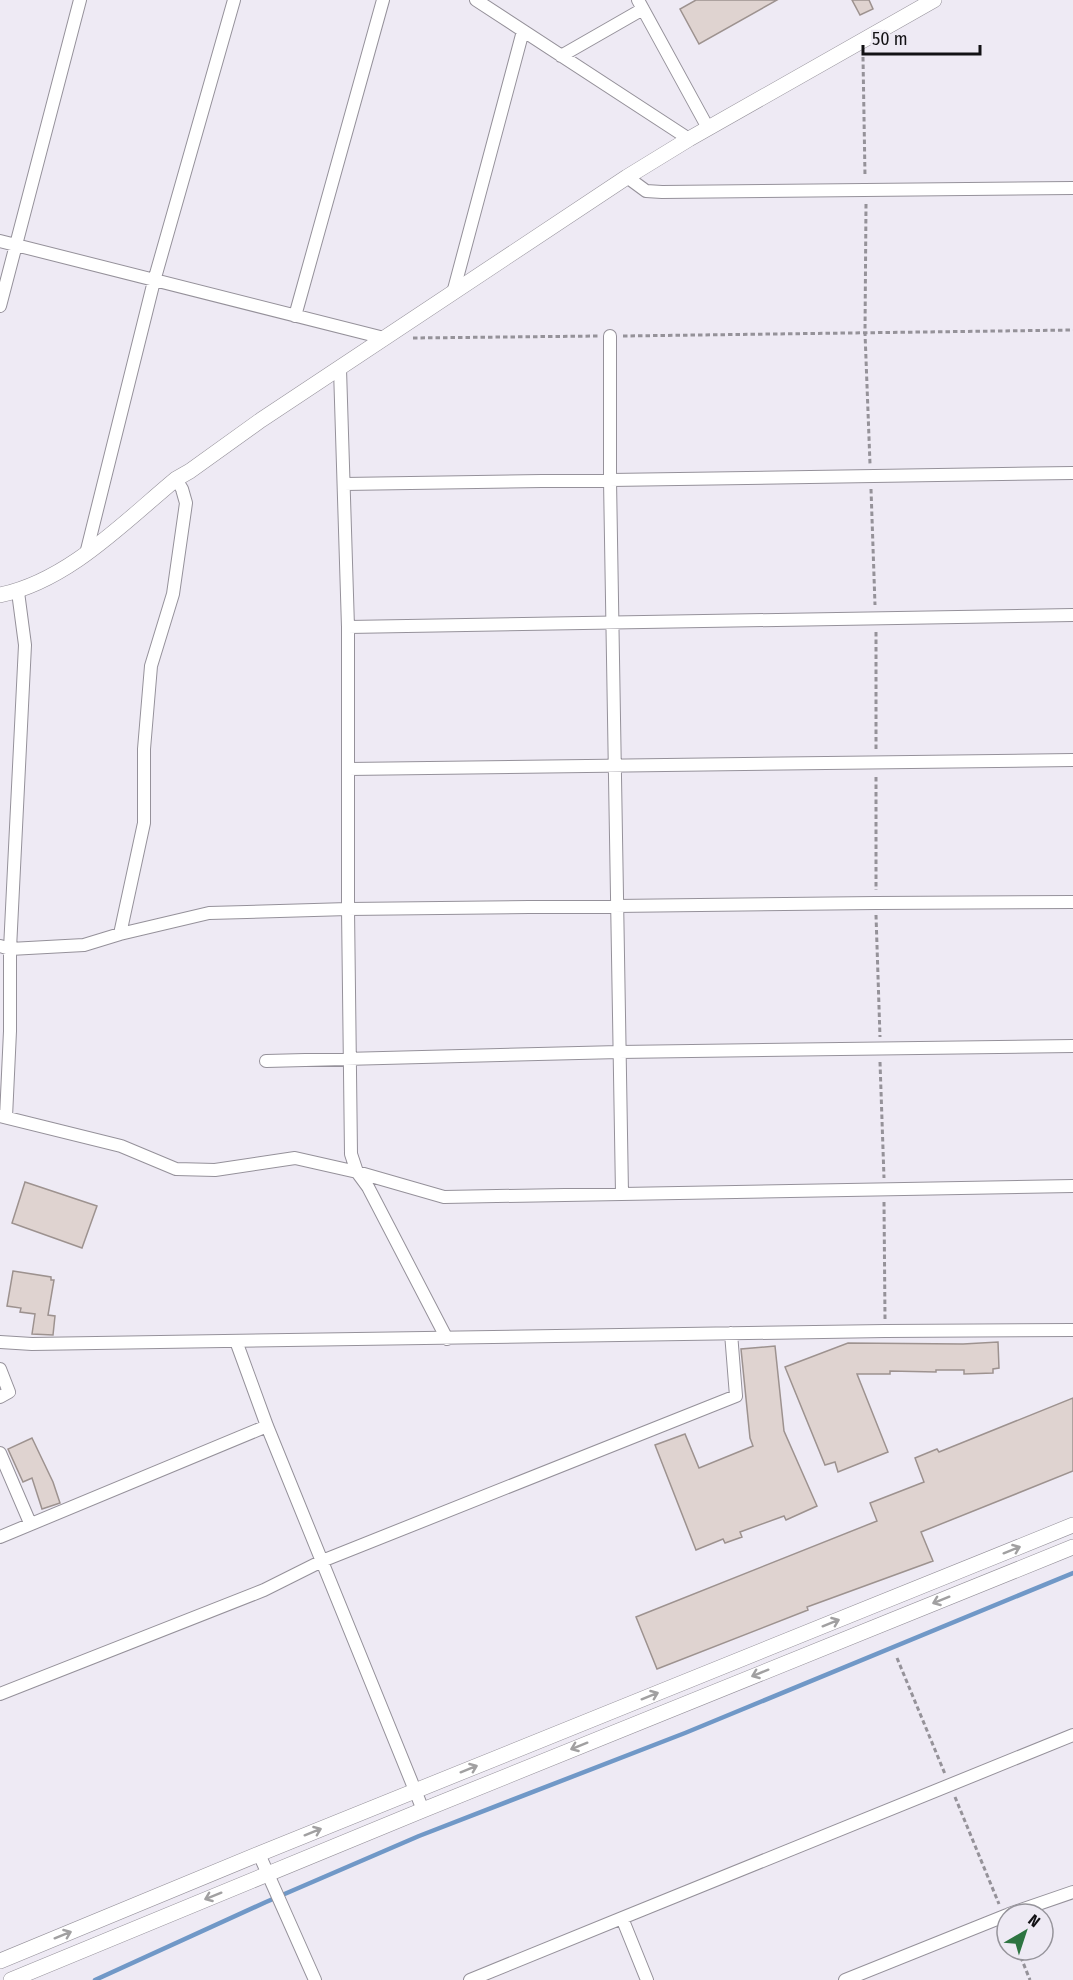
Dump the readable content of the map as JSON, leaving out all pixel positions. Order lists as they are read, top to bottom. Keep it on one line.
{"scale_bar":"50 m","north":"top right"}
